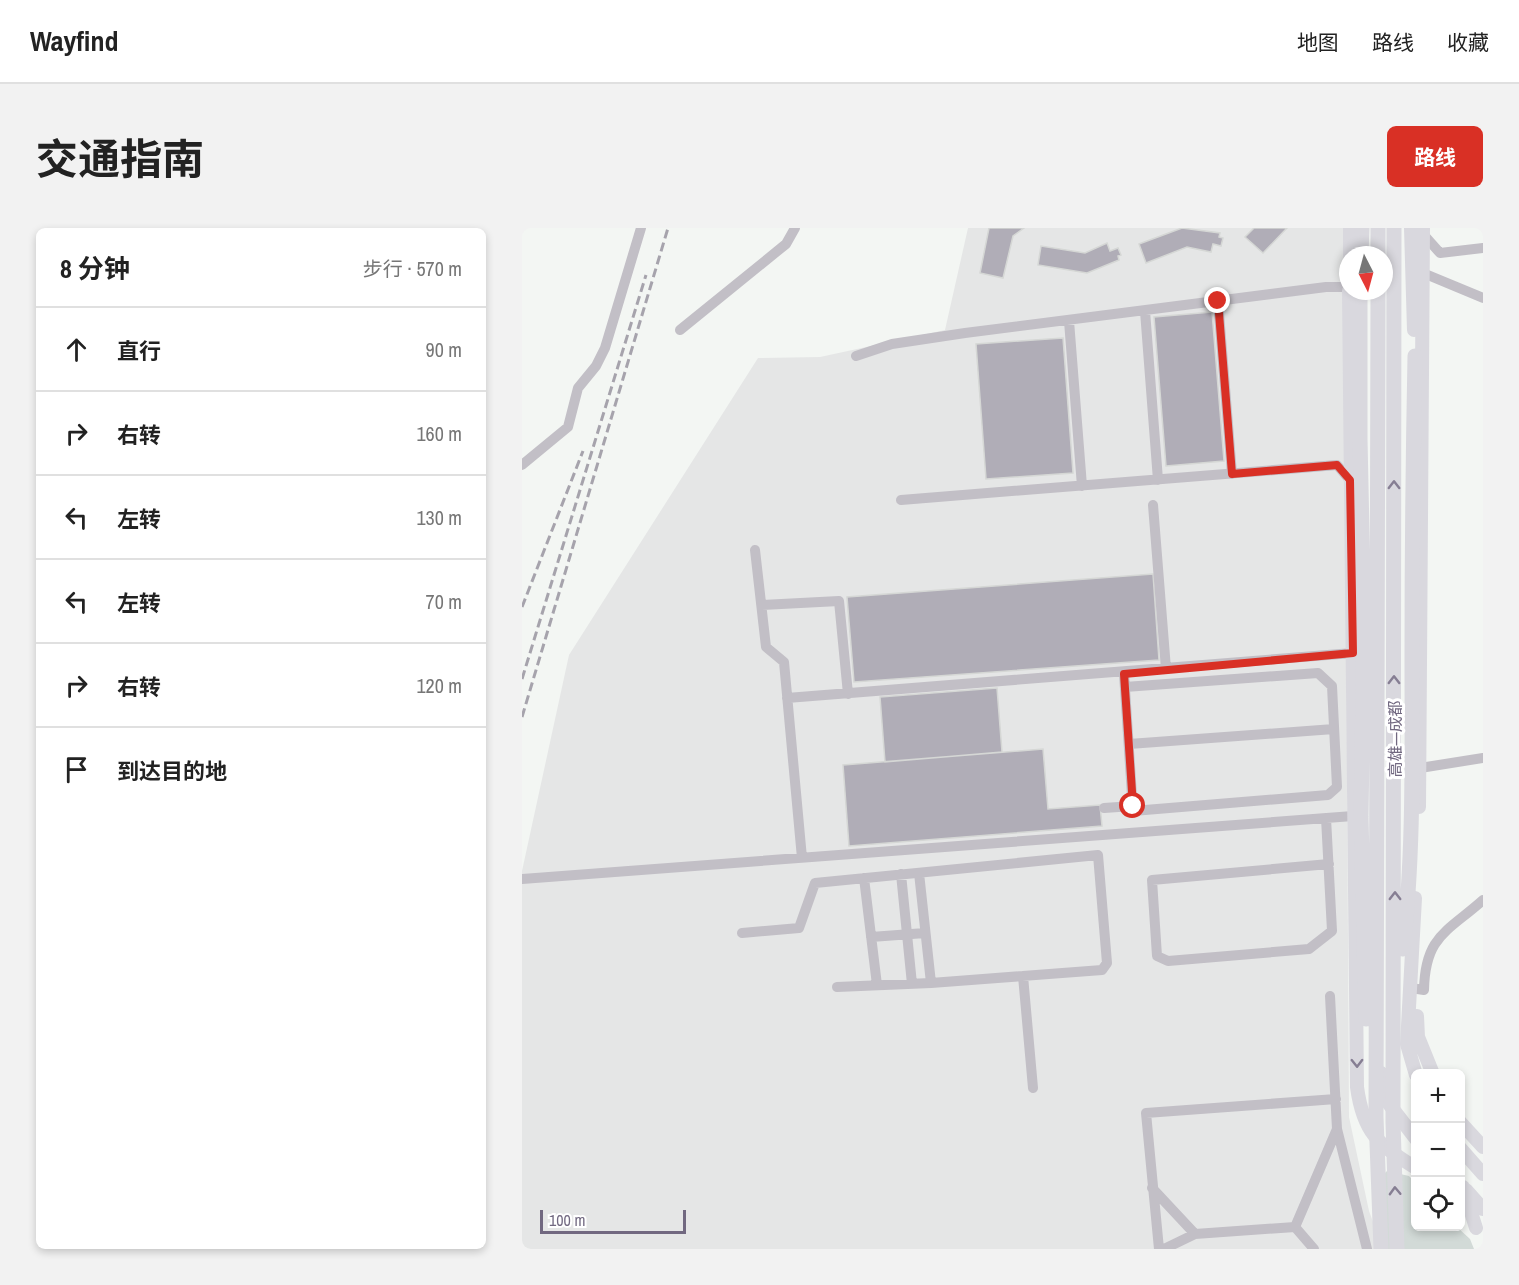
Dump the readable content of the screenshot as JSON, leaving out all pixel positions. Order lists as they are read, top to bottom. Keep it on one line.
{"streets":{"highway":["高雄—成都"]},"scale_bar":"100 m","north":"bottom","page":{"header":"Wayfind","nav":["地图","路线","收藏"],"title":"交通指南","buttons":"路线","heading":["8 分钟","步行 · 570 m"],"list":[["直行","90 m"],["右转","160 m"],["左转","130 m"],["左转","70 m"],["右转","120 m"],"到达目的地"],"map_buttons":["+","−"],"scale":"100 m"}}
